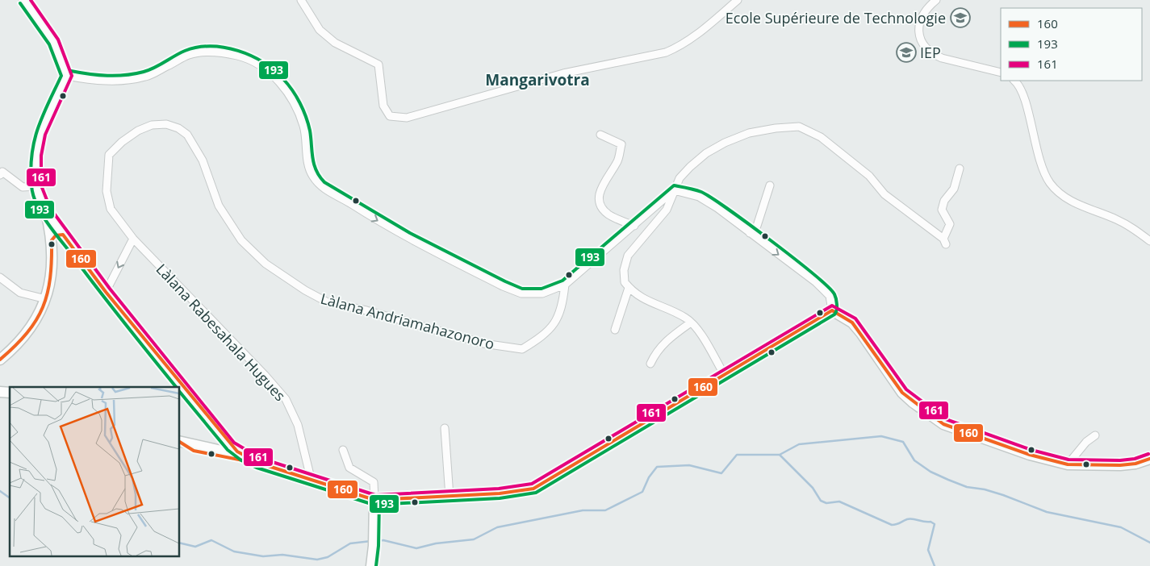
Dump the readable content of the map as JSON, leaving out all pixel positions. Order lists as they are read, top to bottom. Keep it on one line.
{"streets":{"street":["Làlana Andriamahazonoro","Làlana Rabesahala Hugues"]},"crossings":[["Làlana Andriamahazonoro","Làlana Rabesahala Hugues"]],"districts":["Mangarivotra"],"places":{"school or university":["Ecole Supérieure de Technologie","IEP"]},"lines":["transit line 161","transit line 193","transit line 160"],"legend":["160","193","161"]}
